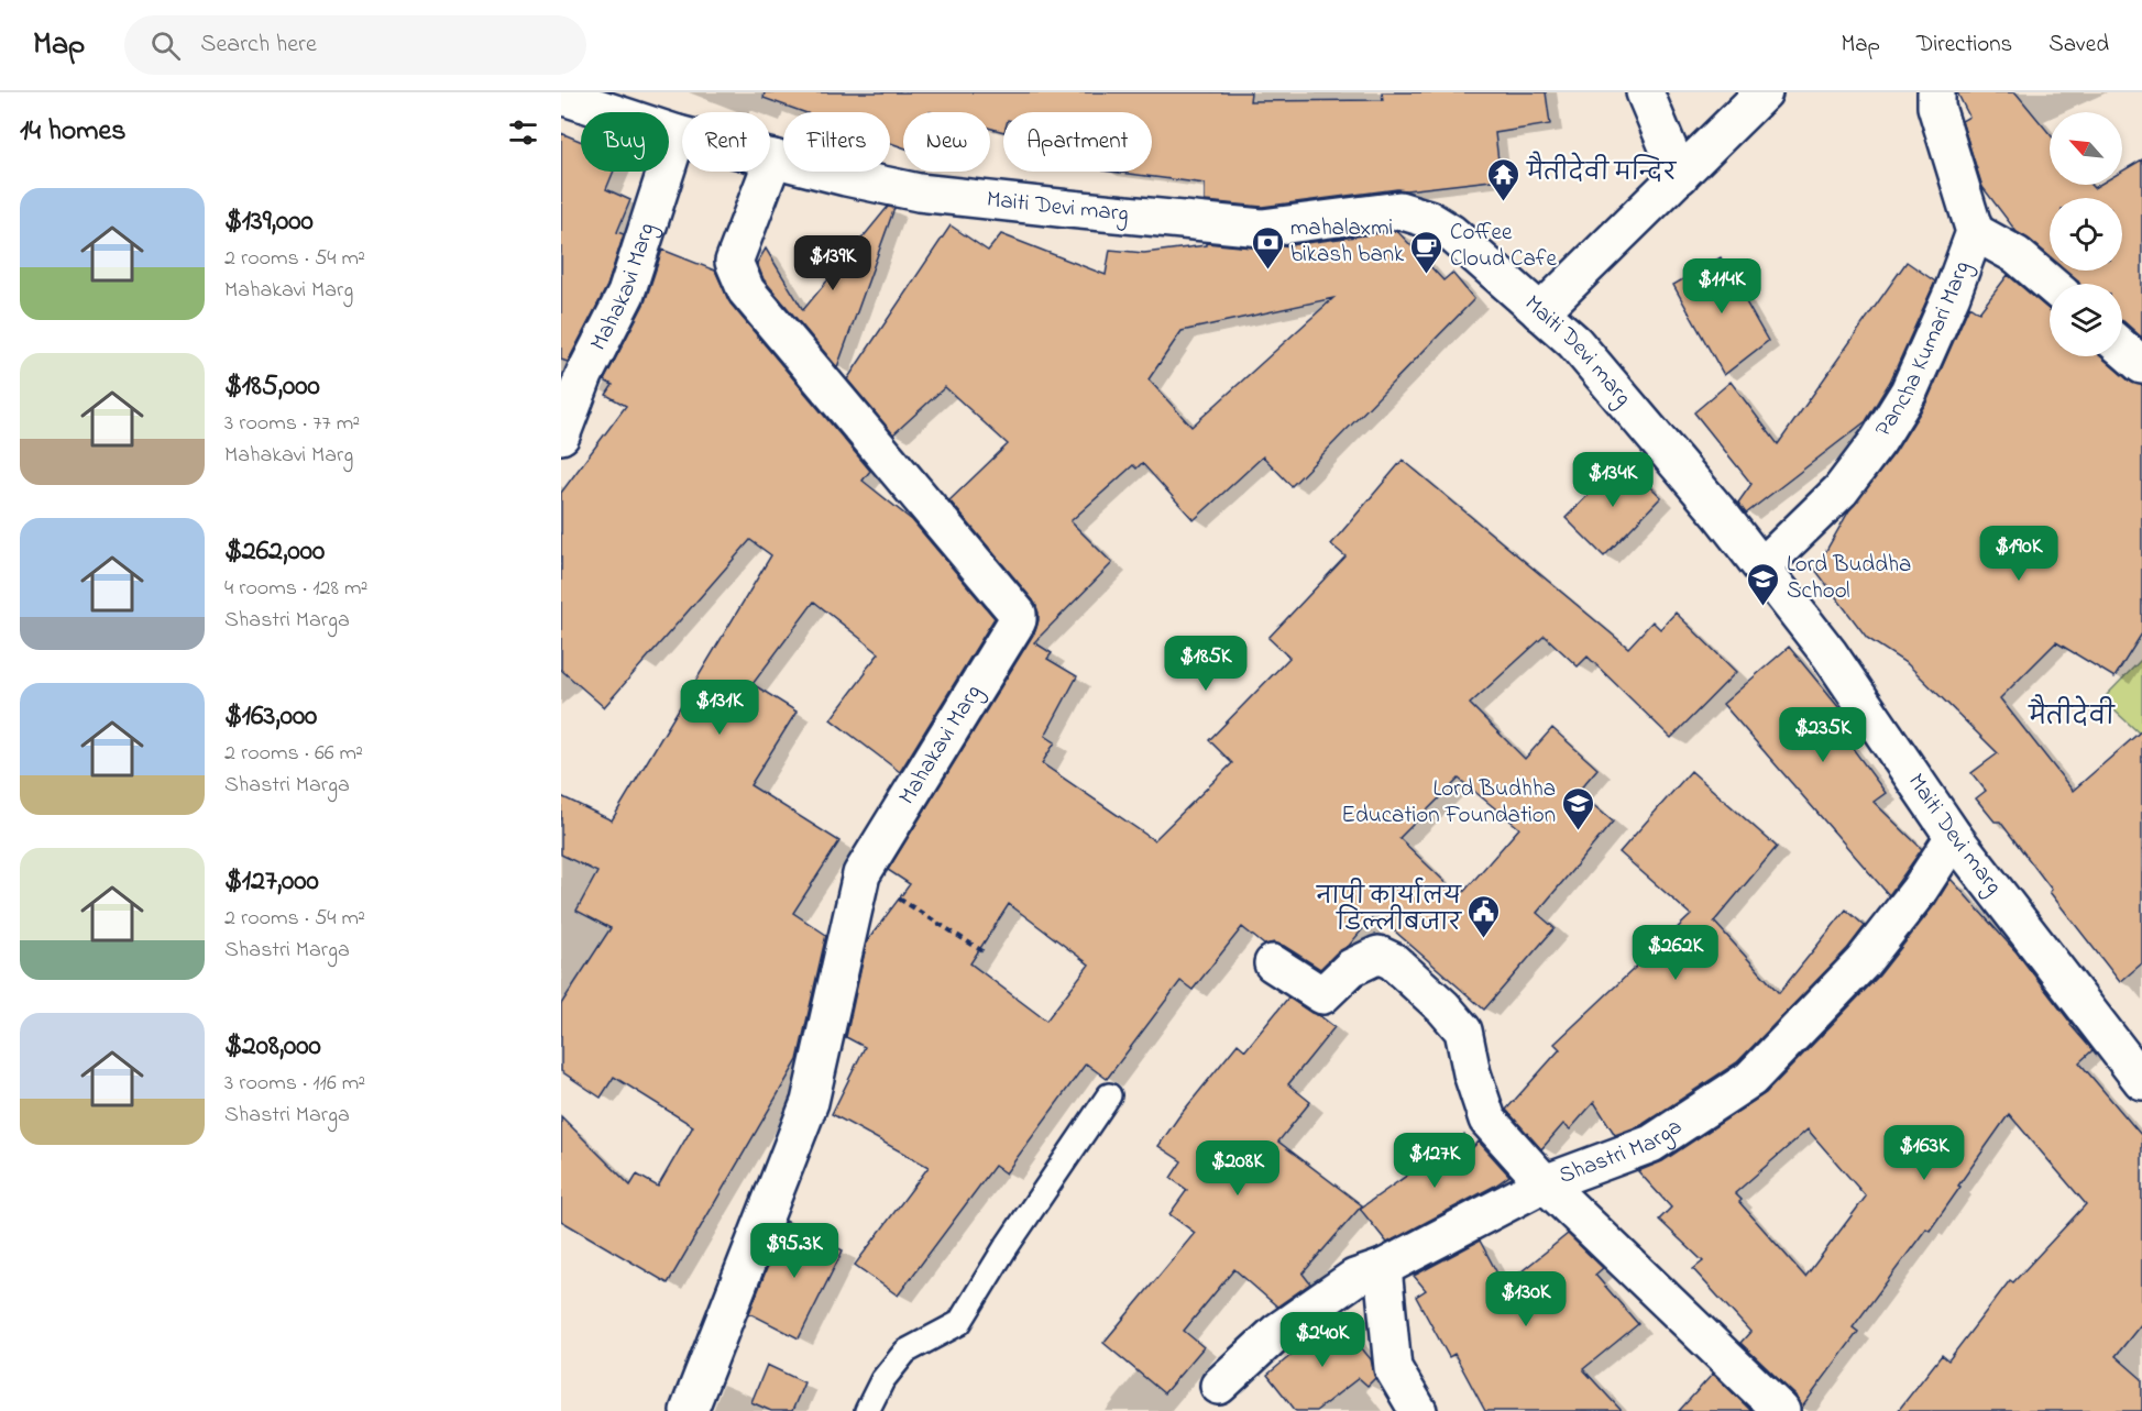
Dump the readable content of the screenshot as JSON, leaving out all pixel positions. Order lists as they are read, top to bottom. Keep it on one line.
{"streets":{"street":["Maiti Devi marg","Mahakavi Marg","Pancha Kumari Marg","Shastri Marga"]},"crossings":[["Maiti Devi marg","Mahakavi Marg"],["Maiti Devi marg","Pancha Kumari Marg"],["Maiti Devi marg","Shastri Marga"]],"districts":["मैतीदेवी"],"places":{"temple":["मैतीदेवी मन्दिर"],"bank":["mahalaxmi bikash bank"],"cafe":["Coffee Cloud Cafe"],"school or university":["Lord Buddha School","Lord Budhha Education Foundation"],"public building":["नापी कार्यालय डिल्लीबजार"]},"north":"top left","page":{"header":"Map","search":"Search here","nav":["Map","Directions","Saved"],"heading":"14 homes","chip":["Buy","Rent","Filters","New","Apartment"],"list":[{"name":"$139,000","note":"2 rooms · 54 m² · Mahakavi Marg"},{"name":"$185,000","note":"3 rooms · 77 m² · Mahakavi Marg"},{"name":"$262,000","note":"4 rooms · 128 m² · Shastri Marga"},{"name":"$163,000","note":"2 rooms · 66 m² · Shastri Marga"},{"name":"$127,000","note":"2 rooms · 54 m² · Shastri Marga"},{"name":"$208,000","note":"3 rooms · 116 m² · Shastri Marga"}],"price":["$139K","$114K","$134K","$190K","$185K","$131K","$235K","$262K","$163K","$127K","$208K","$95.3K","$130K","$240K"]}}
